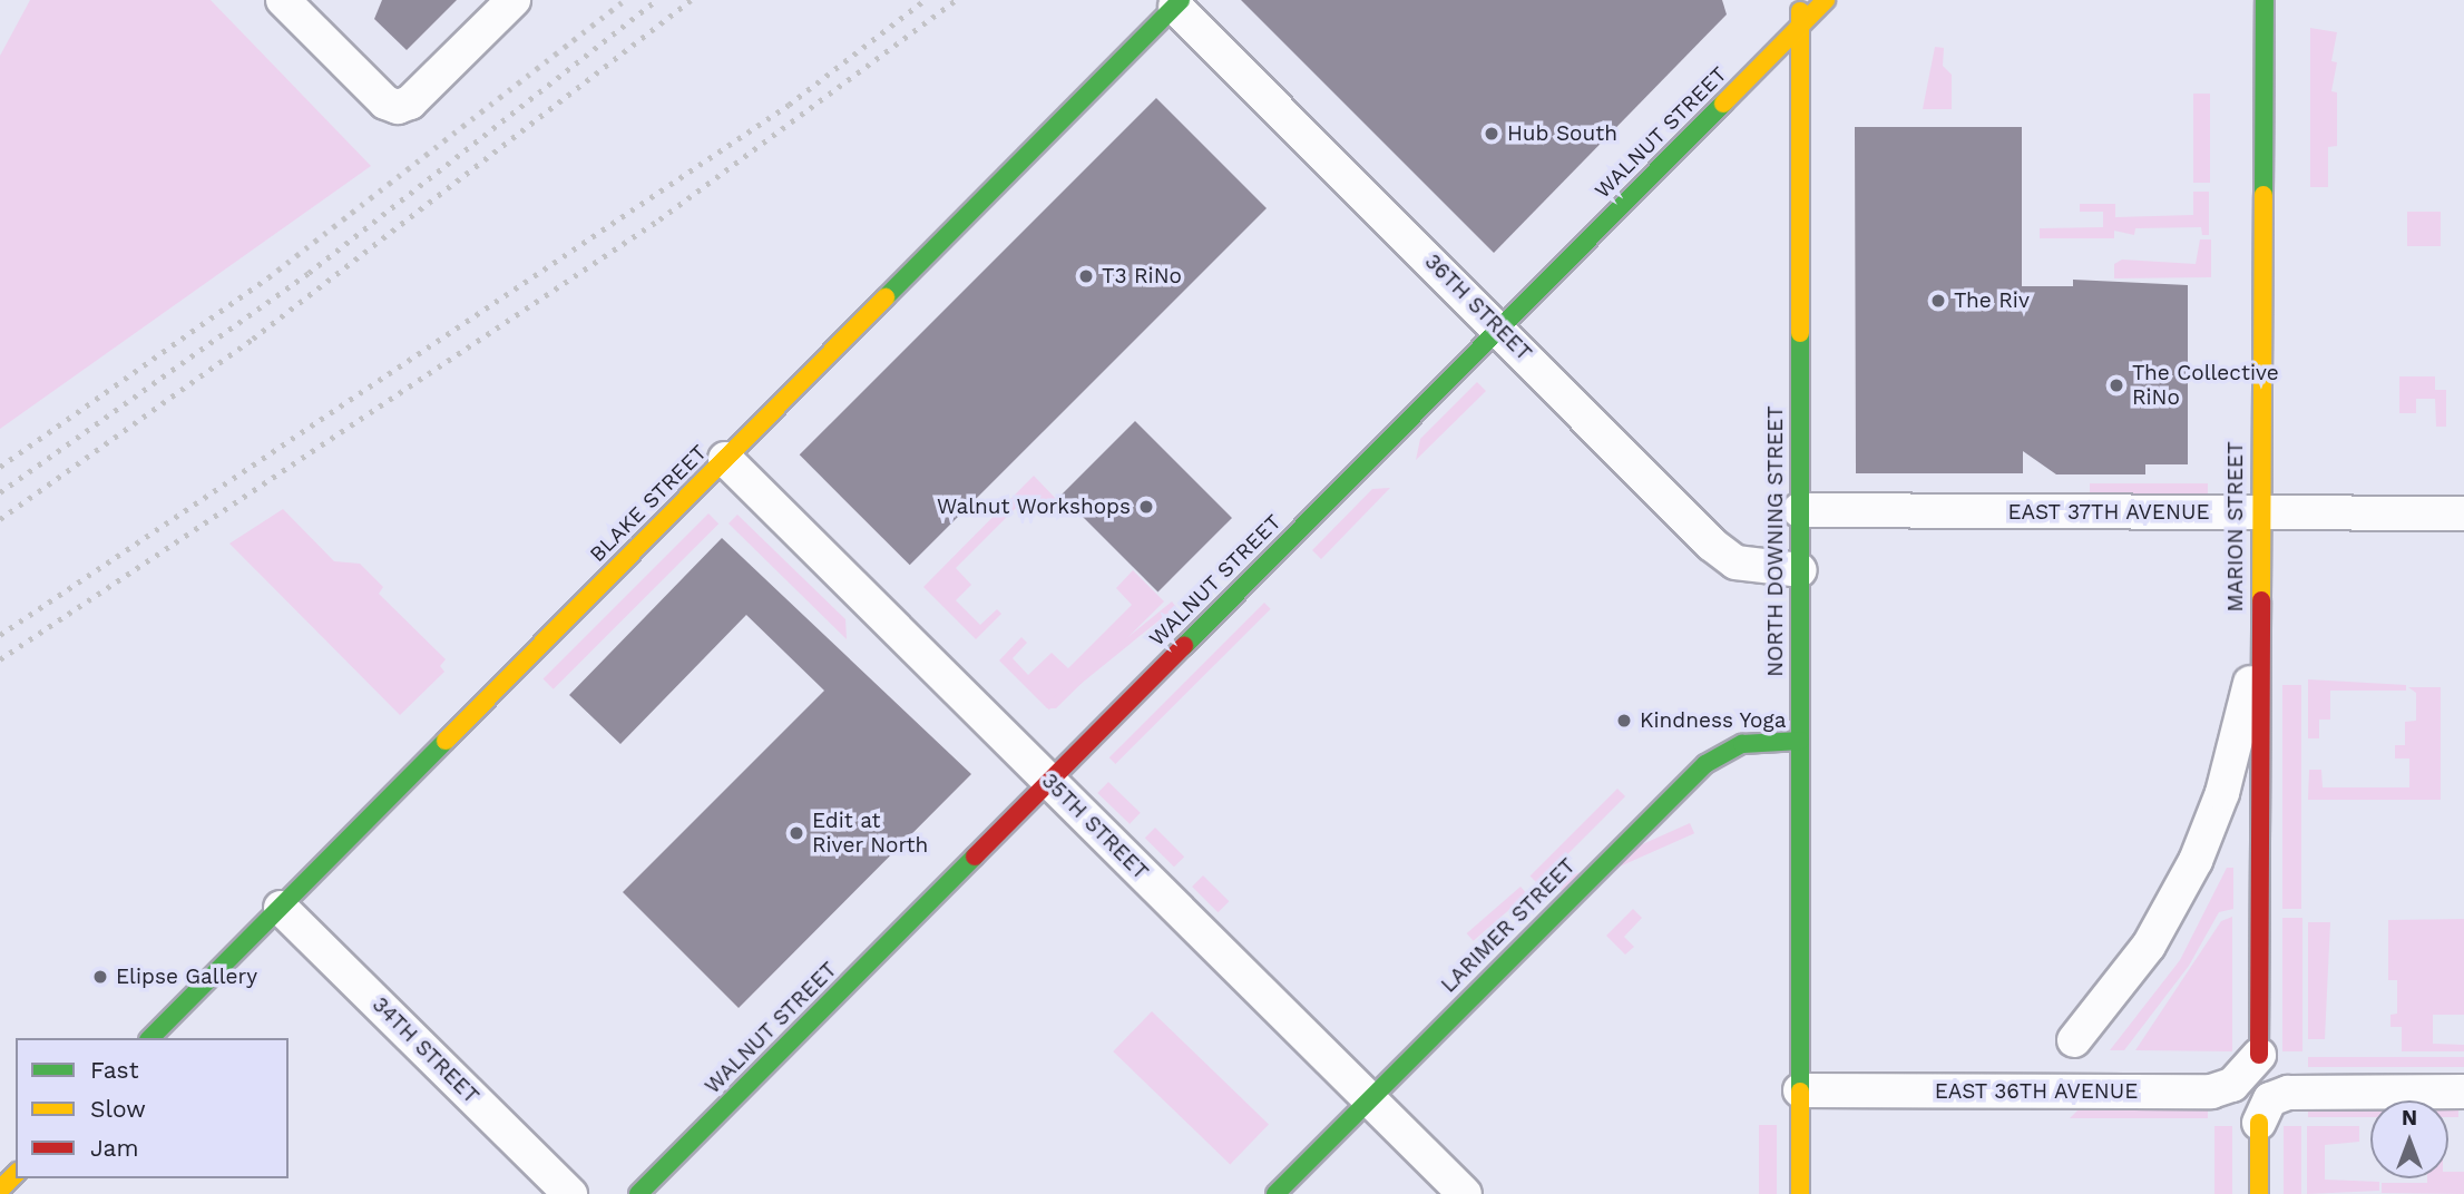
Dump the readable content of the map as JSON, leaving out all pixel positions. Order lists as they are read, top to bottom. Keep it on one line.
{"streets":{"street":["WALNUT STREET","36TH STREET","BLAKE STREET","EAST 37TH AVENUE","MARION STREET","NORTH DOWNING STREET","35TH STREET","LARIMER STREET","34TH STREET","EAST 36TH AVENUE"]},"crossings":[["WALNUT STREET","36TH STREET"],["WALNUT STREET","NORTH DOWNING STREET"],["WALNUT STREET","35TH STREET"],["36TH STREET","BLAKE STREET"],["36TH STREET","NORTH DOWNING STREET"],["BLAKE STREET","35TH STREET"],["BLAKE STREET","34TH STREET"],["EAST 37TH AVENUE","MARION STREET"],["EAST 37TH AVENUE","NORTH DOWNING STREET"],["MARION STREET","EAST 36TH AVENUE"],["NORTH DOWNING STREET","LARIMER STREET"],["NORTH DOWNING STREET","EAST 36TH AVENUE"],["35TH STREET","LARIMER STREET"]],"places":["Hub South","T3 RiNo","The Riv","The Collective RiNo","Walnut Workshops","Kindness Yoga","Edit at River North","Elipse Gallery"],"legend":["Fast","Slow","Jam"],"north":"top"}
